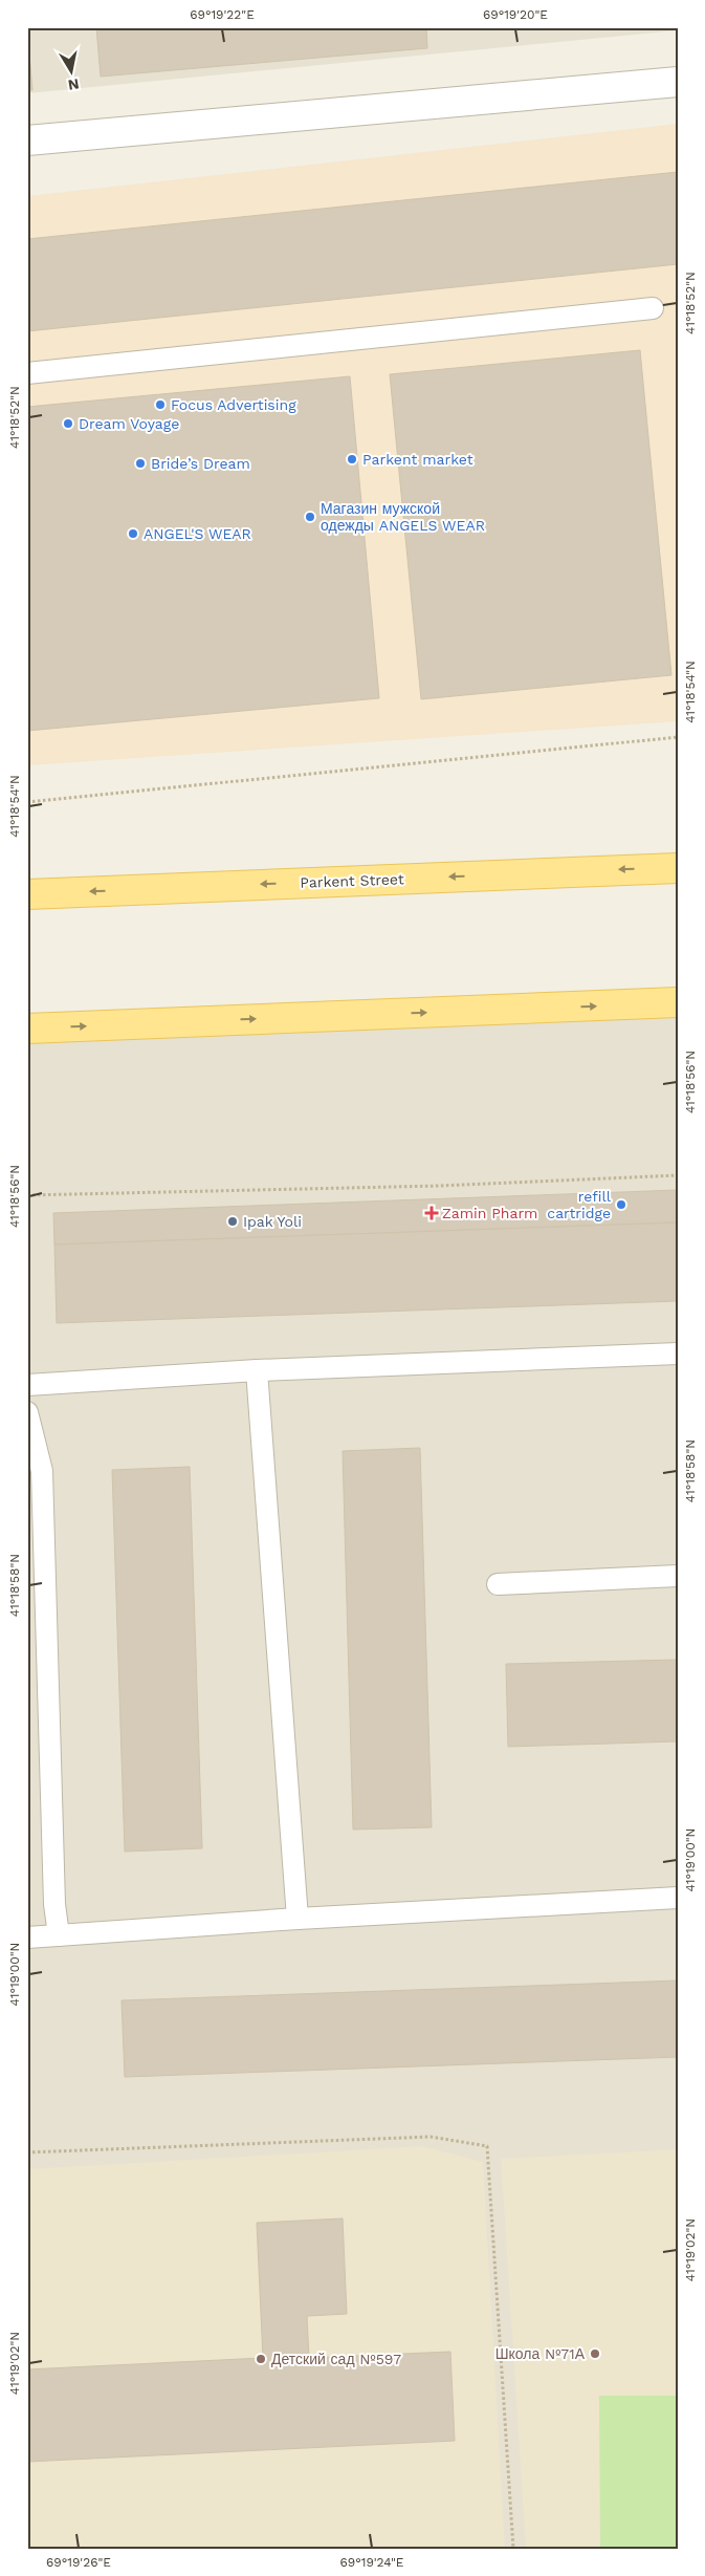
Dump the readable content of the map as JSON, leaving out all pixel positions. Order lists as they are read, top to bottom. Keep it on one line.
{"streets":{"main road":["Parkent Street"]},"places":{"other":["Focus Advertising","Dream Voyage","Parkent market","Bride’s Dream","Магазин мужской одежды ANGELS WEAR","ANGEL'S WEAR","refill cartridge","Ipak Yoli","Школа №71А","Детский сад №597"],"health":["Zamin Pharm"]},"north":"bottom","coordinates":["69°19'22\"E","69°19'20\"E","41°18'52\"N","41°18'54\"N","41°18'56\"N","41°18'58\"N","41°19'00\"N","41°19'02\"N","69°19'26\"E","69°19'24\"E"]}
